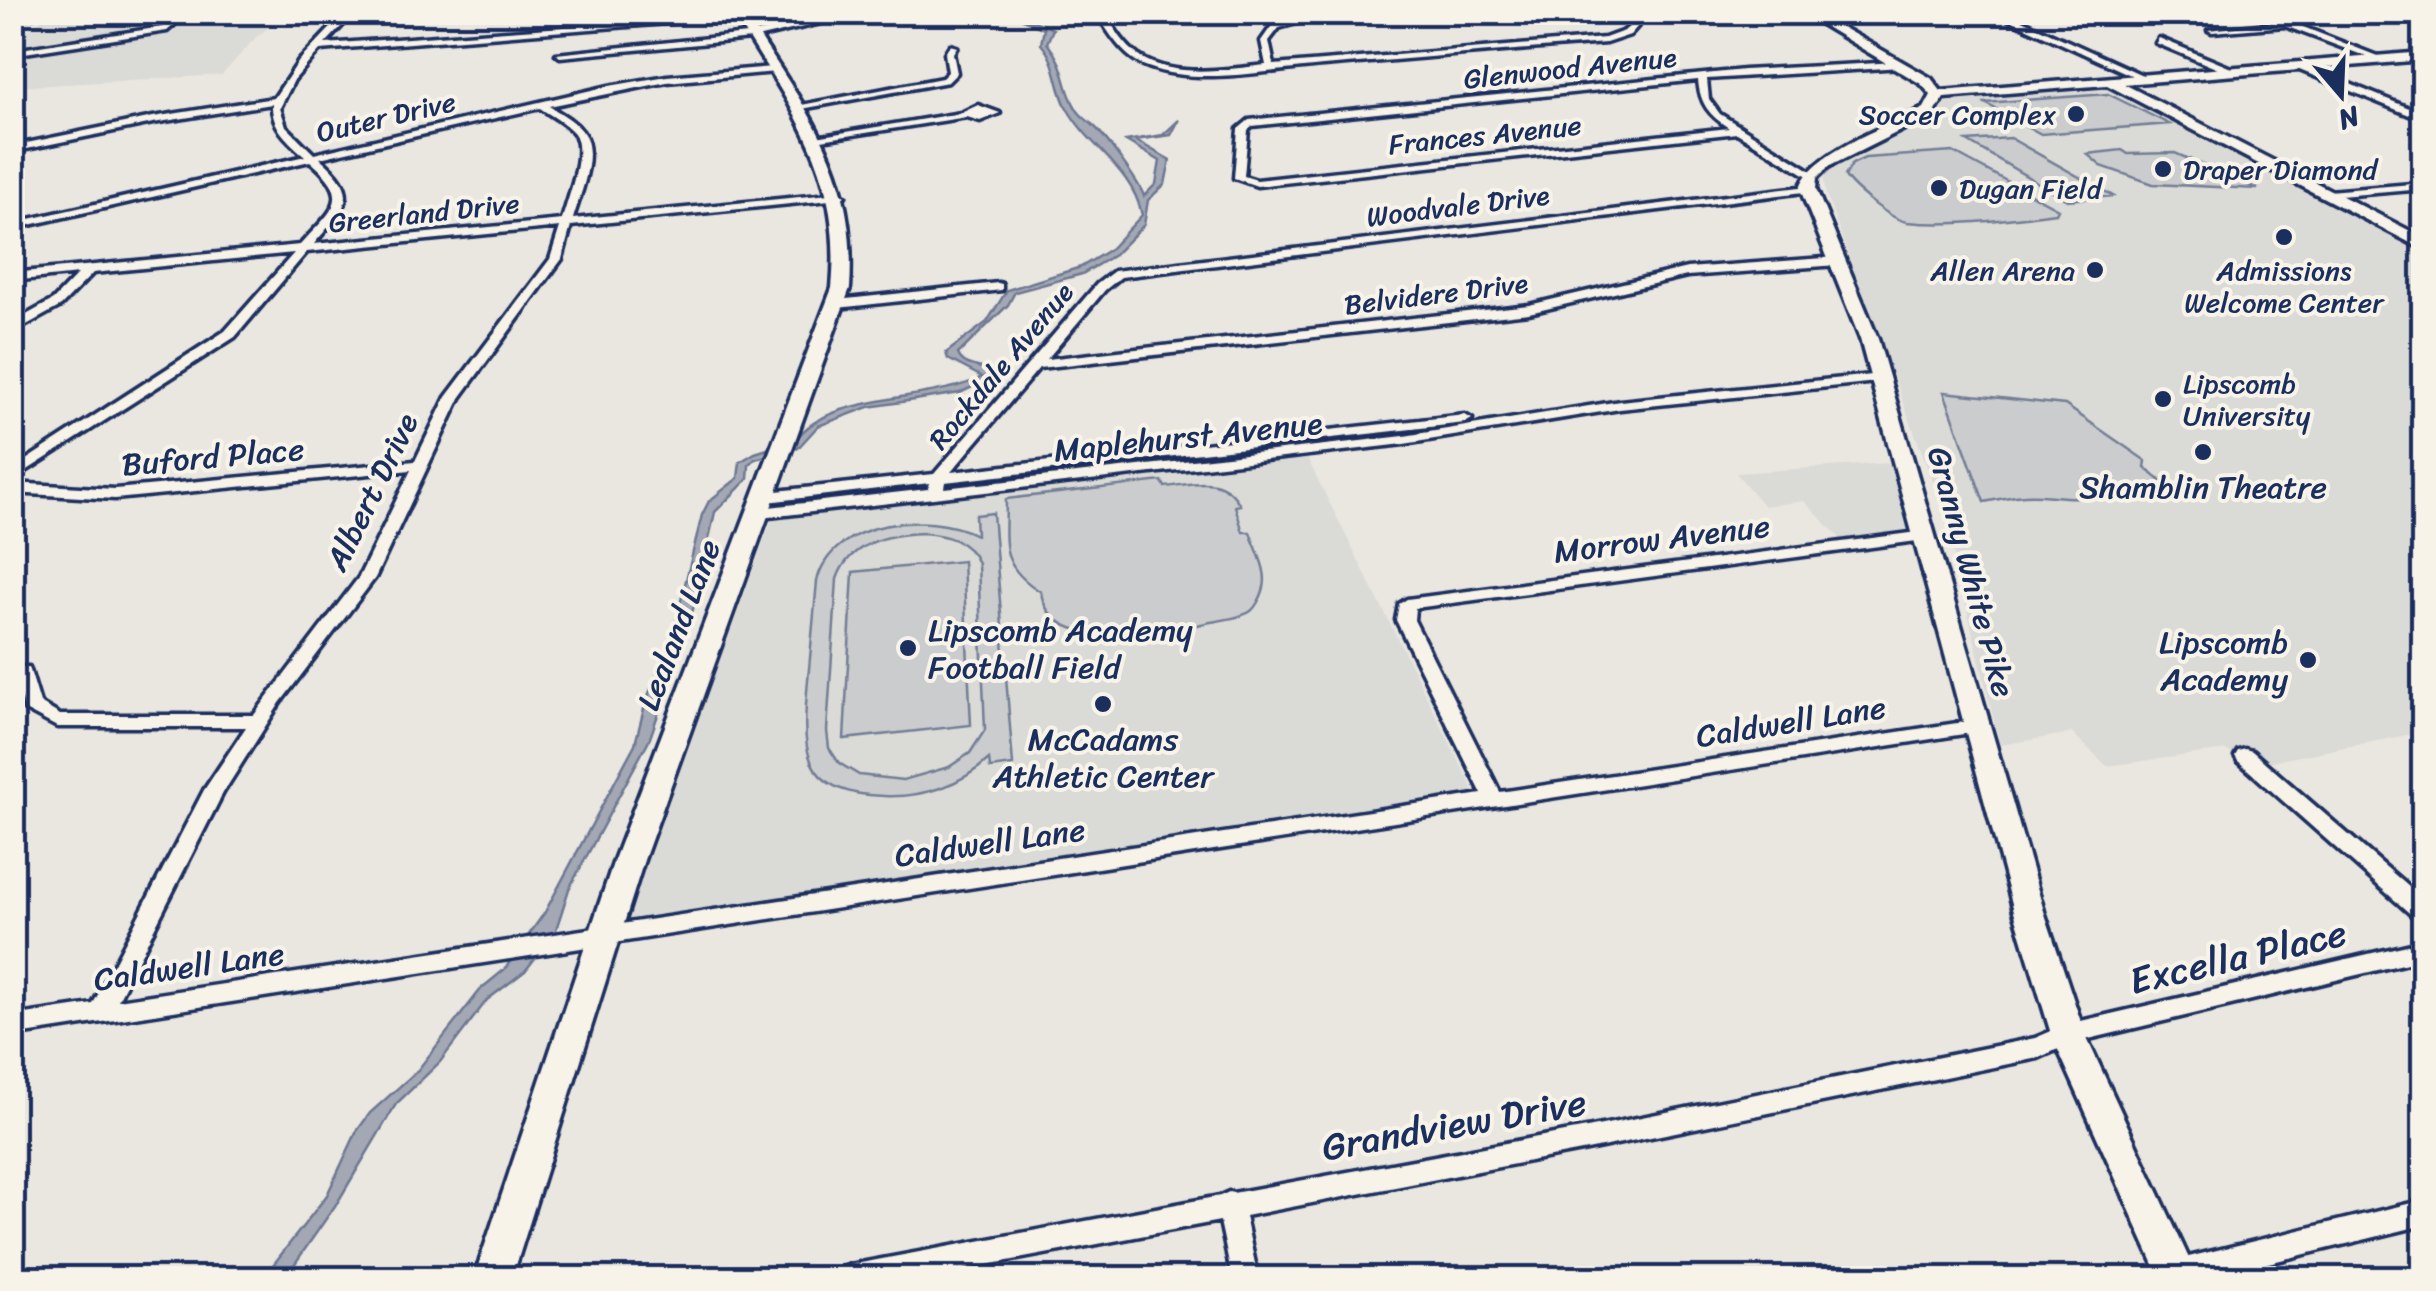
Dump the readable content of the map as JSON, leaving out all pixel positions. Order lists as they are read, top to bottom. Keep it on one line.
{"streets":{"street":["Glenwood Avenue","Outer Drive","Frances Avenue","Woodvale Drive","Greerland Drive","Belvidere Drive","Rockdale Avenue","Maplehurst Avenue","Buford Place","Albert Drive","Morrow Avenue","Granny White Pike","Lealand Lane","Caldwell Lane","Excella Place","Grandview Drive"]},"crossings":[["Glenwood Avenue","Frances Avenue"],["Outer Drive","Albert Drive"],["Outer Drive","Lealand Lane"],["Woodvale Drive","Rockdale Avenue"],["Woodvale Drive","Granny White Pike"],["Greerland Drive","Albert Drive"],["Greerland Drive","Lealand Lane"],["Belvidere Drive","Rockdale Avenue"],["Belvidere Drive","Granny White Pike"],["Rockdale Avenue","Maplehurst Avenue"],["Maplehurst Avenue","Granny White Pike"],["Maplehurst Avenue","Lealand Lane"],["Buford Place","Albert Drive"],["Albert Drive","Caldwell Lane"],["Morrow Avenue","Granny White Pike"],["Morrow Avenue","Caldwell Lane"],["Granny White Pike","Caldwell Lane"],["Granny White Pike","Excella Place"],["Granny White Pike","Grandview Drive"],["Lealand Lane","Caldwell Lane"],["Excella Place","Grandview Drive"]],"places":["Soccer Complex","Draper Diamond","Dugan Field","Admissions Welcome Center","Allen Arena","Lipscomb University","Shamblin Theatre","Lipscomb Academy Football Field","Lipscomb Academy","McCadams Athletic Center"],"north":"bottom"}
